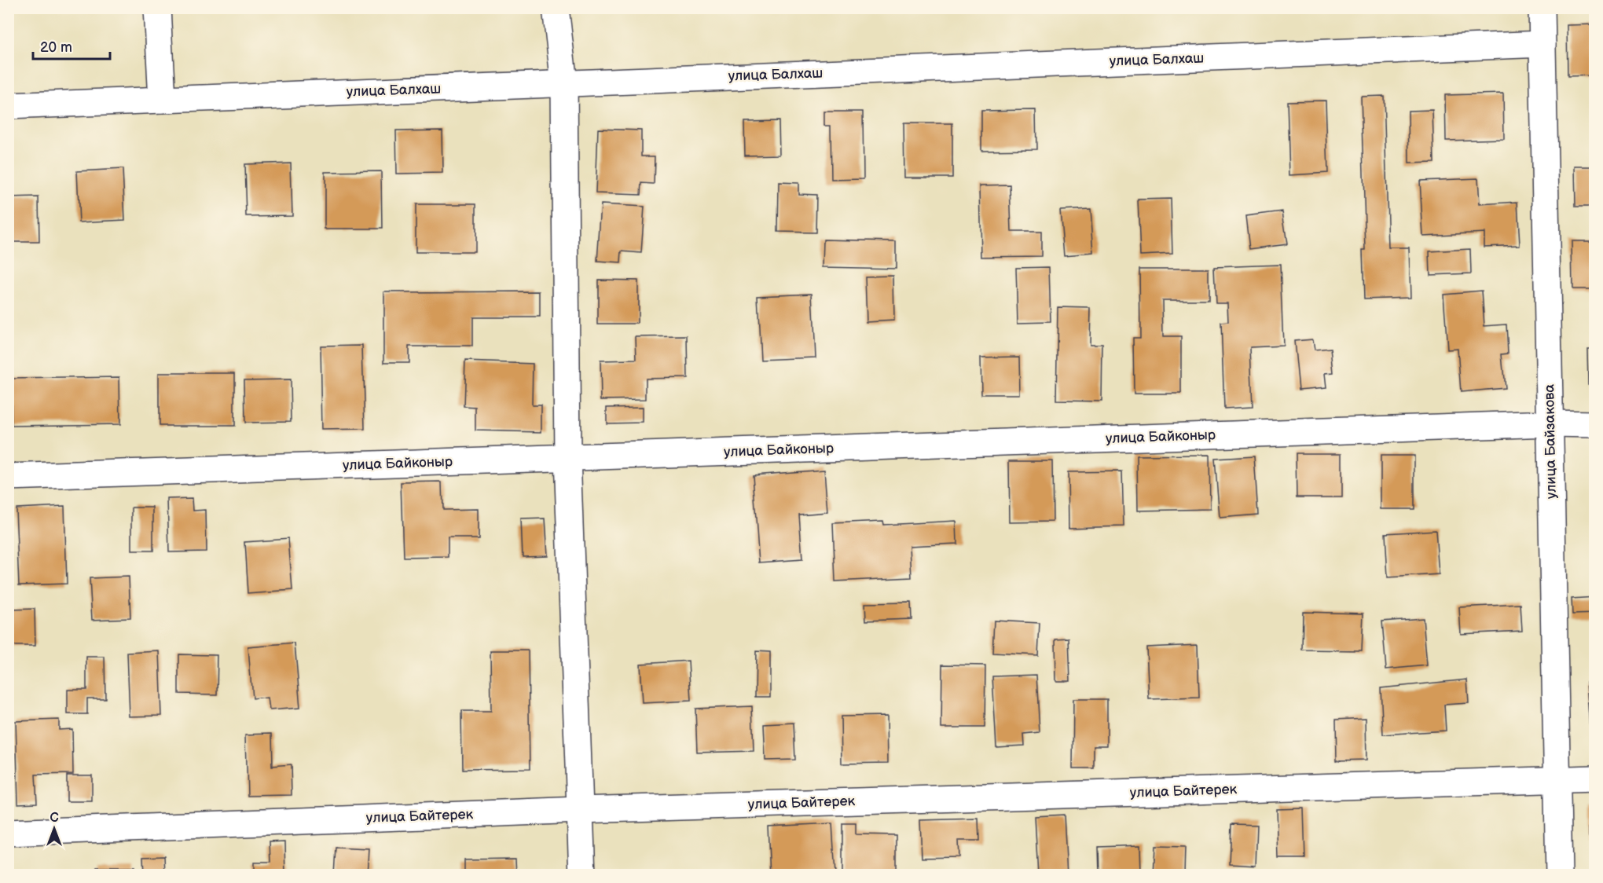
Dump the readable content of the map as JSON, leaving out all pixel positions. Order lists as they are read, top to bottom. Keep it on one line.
{"streets":{"street":["улица Балхаш","улица Байконыр","улица Байзакова","улица Байтерек"]},"crossings":[["улица Балхаш","улица Байзакова"],["улица Байконыр","улица Байзакова"],["улица Байзакова","улица Байтерек"]],"scale_bar":"20 m","north":"top"}
